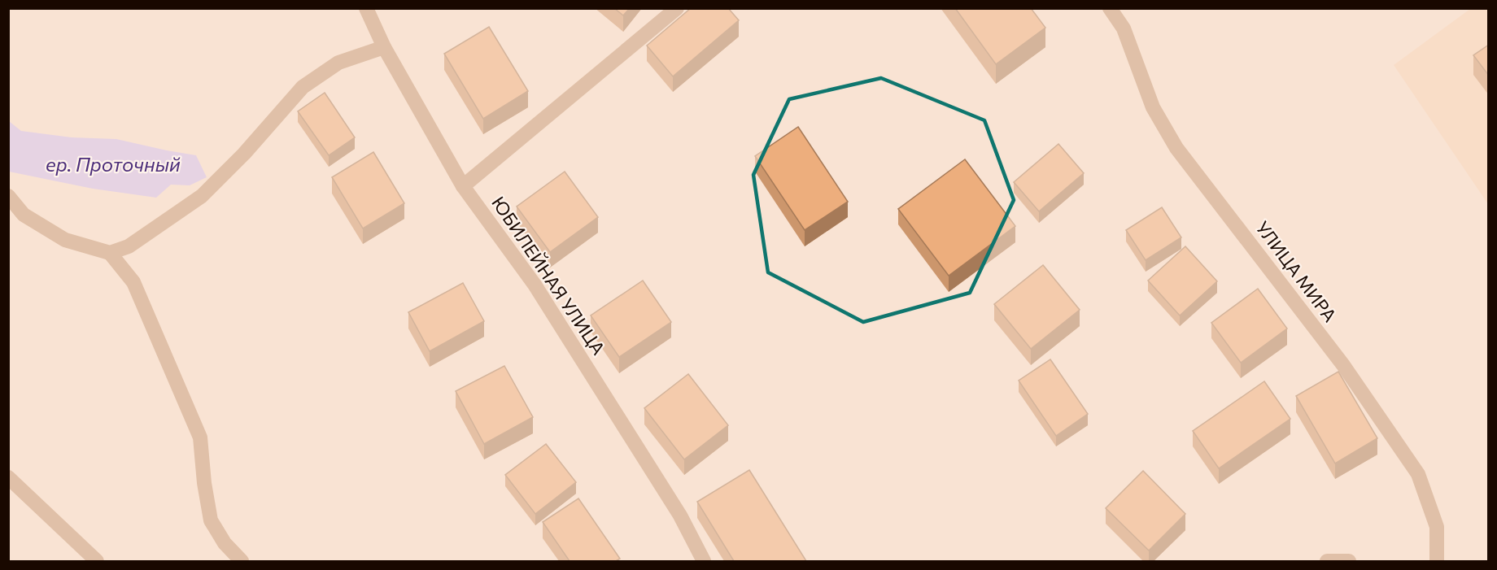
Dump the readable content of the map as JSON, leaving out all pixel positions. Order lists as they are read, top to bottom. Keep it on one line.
{"streets":{"street":["УЛИЦА МИРА","ЮБИЛЕЙНАЯ УЛИЦА"]},"water":["ер. Проточный"]}
